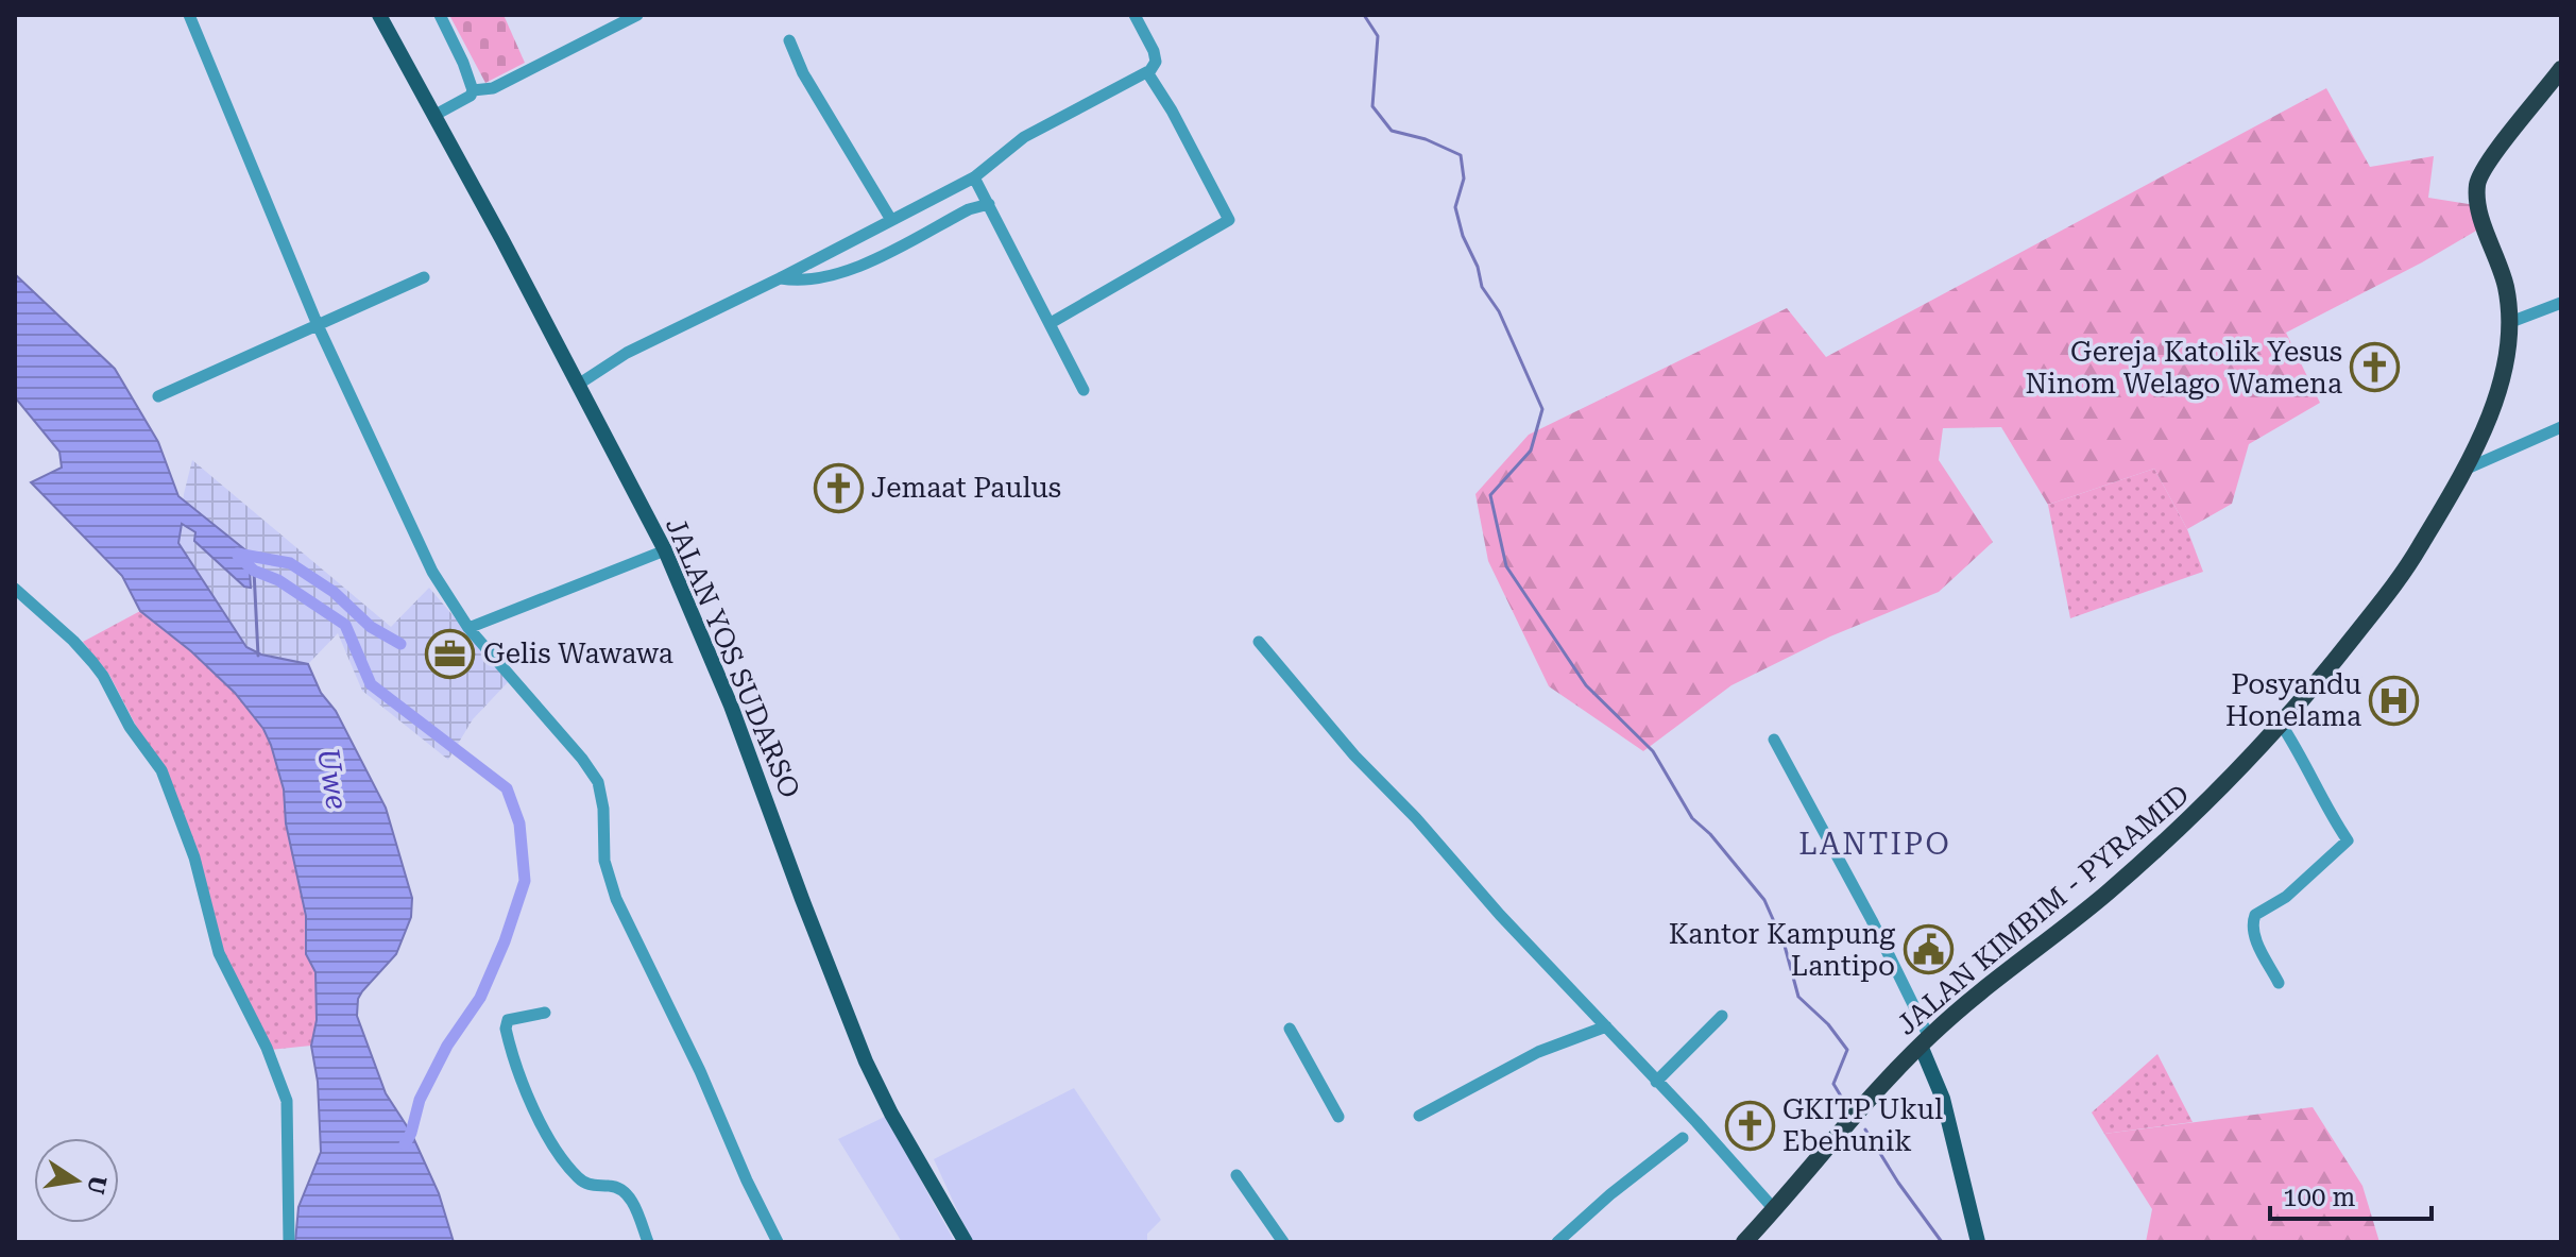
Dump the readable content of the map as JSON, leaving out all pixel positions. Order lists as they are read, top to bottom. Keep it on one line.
{"streets":{"highway":["JALAN KIMBIM - PYRAMID"],"main road":["JALAN YOS SUDARSO"]},"districts":["LANTIPO"],"water":["Uwe"],"places":{"church":["Gereja Katolik Yesus Ninom Welago Wamena","Jemaat Paulus","GKITP Ukul Ebehunik"],"office":["Gelis Wawawa"],"hospital":["Posyandu Honelama"],"public building":["Kantor Kampung Lantipo"]},"scale_bar":"100 m","north":"right"}
